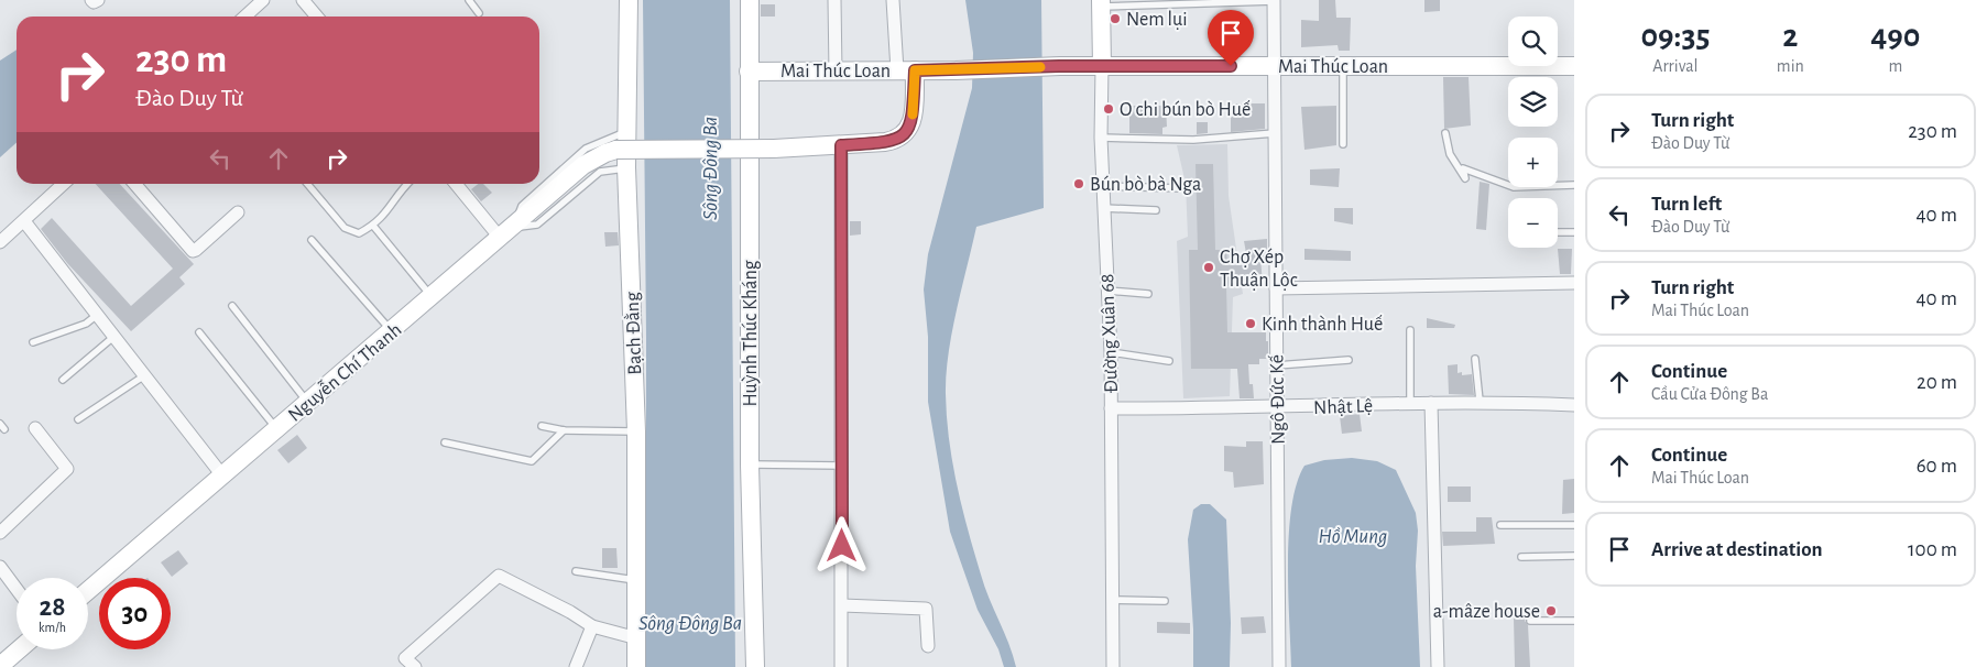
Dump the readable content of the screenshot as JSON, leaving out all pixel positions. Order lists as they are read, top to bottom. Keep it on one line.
{"streets":{"street":["Mai Thúc Loan","Bạch Đằng","Huỳnh Thúc Kháng","Đường Xuân 68","Nguyễn Chí Thanh","Ngô Đức Kế","Nhật Lệ"]},"crossings":[["Mai Thúc Loan","Huỳnh Thúc Kháng"],["Mai Thúc Loan","Đường Xuân 68"],["Mai Thúc Loan","Ngô Đức Kế"],["Đường Xuân 68","Nhật Lệ"],["Ngô Đức Kế","Nhật Lệ"]],"water":["Sông Đông Ba","Hồ Mung"],"places":["Nem lụi","O chi bún bò Huế","Bún bò bà Nga","Chợ Xép Thuận Lộc","Kinh thành Huế","a-mâze house"],"page":{"eta":["09:35","Arrival","2","min","490","m"],"map_buttons":["+","−"],"turn":["230 m","Đào Duy Từ"],"list":[{"name":"Turn right","note":"Đào Duy Từ","value":"230 m"},{"name":"Turn left","note":"Đào Duy Từ","value":"40 m"},{"name":"Turn right","note":"Mai Thúc Loan","value":"40 m"},{"name":"Continue","note":"Cầu Cửa Đông Ba","value":"20 m"},{"name":"Continue","note":"Mai Thúc Loan","value":"60 m"},{"name":"Arrive at destination","value":"100 m"}],"speed":"28 km/h","limit":"30"}}
